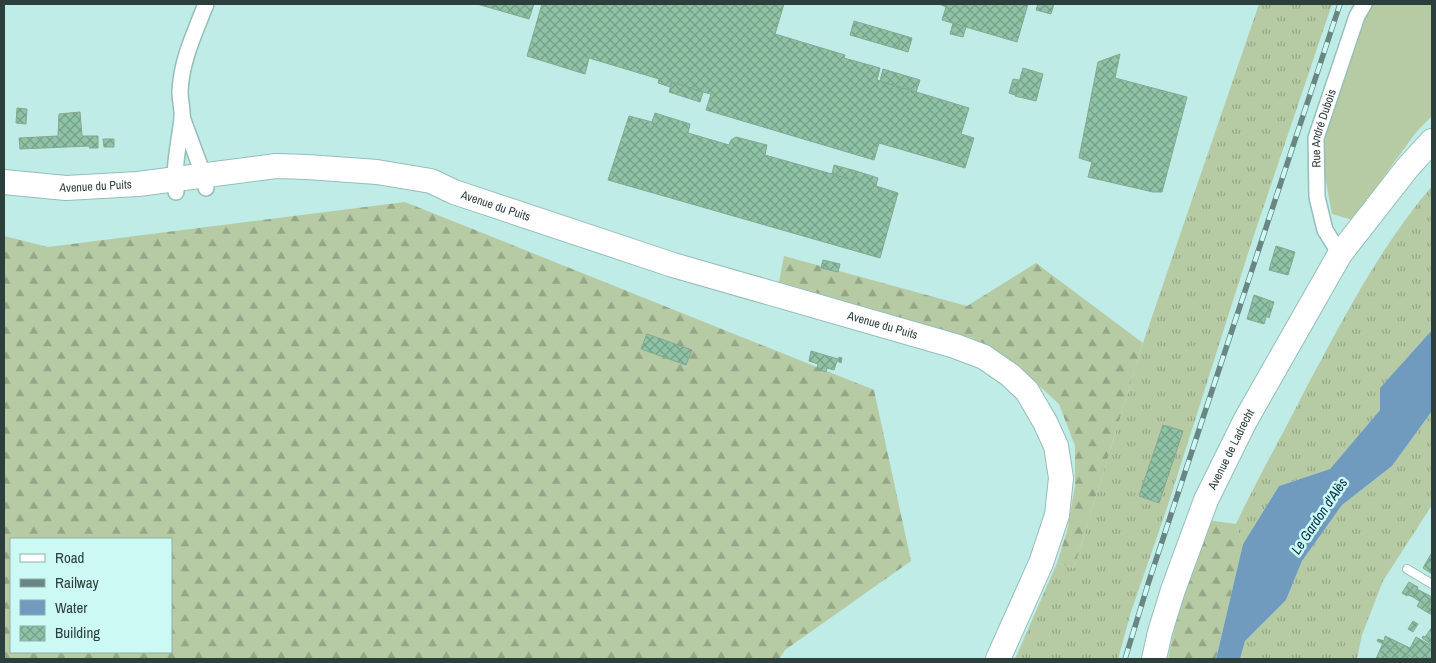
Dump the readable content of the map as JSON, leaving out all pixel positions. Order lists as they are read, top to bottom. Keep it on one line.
{"streets":{"main road":["Avenue du Puits","Avenue de Ladrecht"],"street":["Rue André Dubois"]},"crossings":[["Rue André Dubois","Avenue de Ladrecht"]],"water":["Le Gardon d'Alès"],"legend":["Road","Railway","Water","Building"]}
